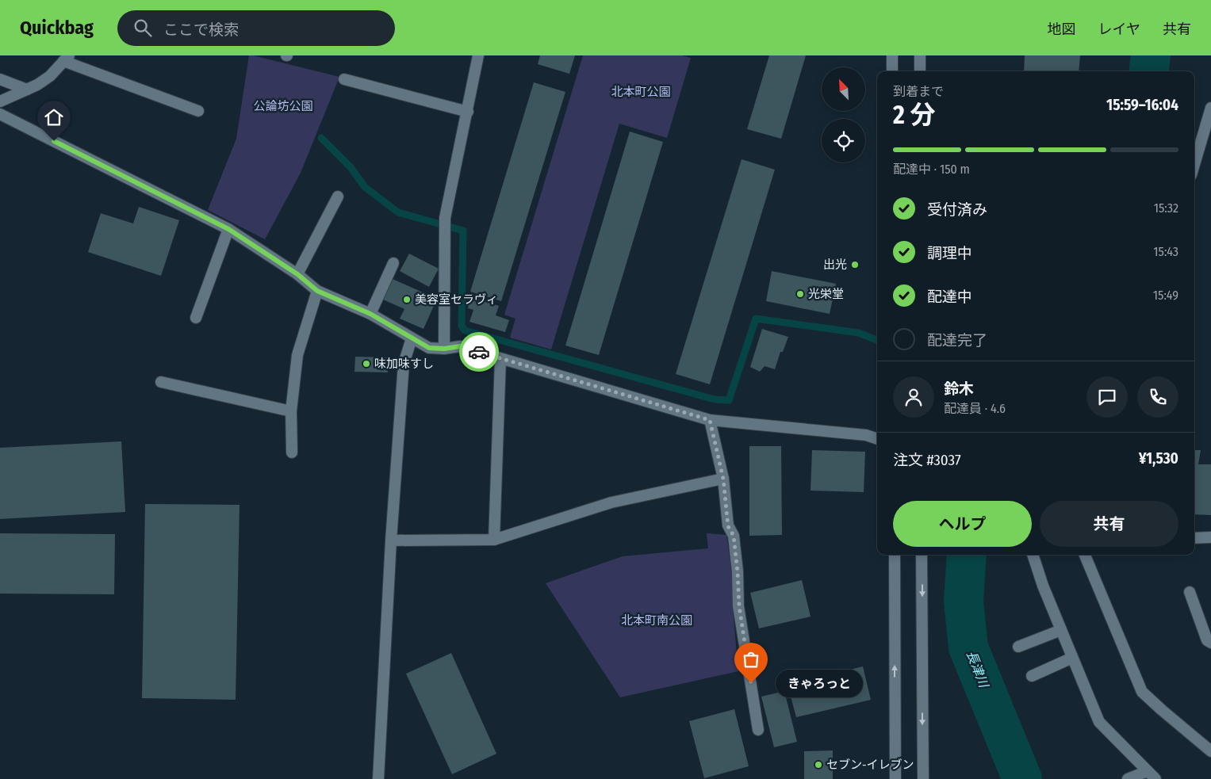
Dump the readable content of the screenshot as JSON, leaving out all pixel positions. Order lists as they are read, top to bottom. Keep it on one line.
{"water":["長津川"],"parks":["北本町公園","公論坊公園","北本町南公園"],"places":["出光","光栄堂","美容室セラヴィ","味加味すし","きゃろっと","セブン-イレブン"],"north":"top left","page":{"header":"Quickbag","search":"ここで検索","nav":["地図","レイヤ","共有"],"heading":["2 分","到着まで","15:59–16:04"],"panel":["鈴木","配達員 · 4.6","注文 #3037","¥1,530"],"bar":"配達中 · 150 m","list":[["受付済み","15:32"],["調理中","15:43"],["配達中","15:49"],"配達完了"],"buttons":["ヘルプ","共有"],"bubble":"きゃろっと"}}
